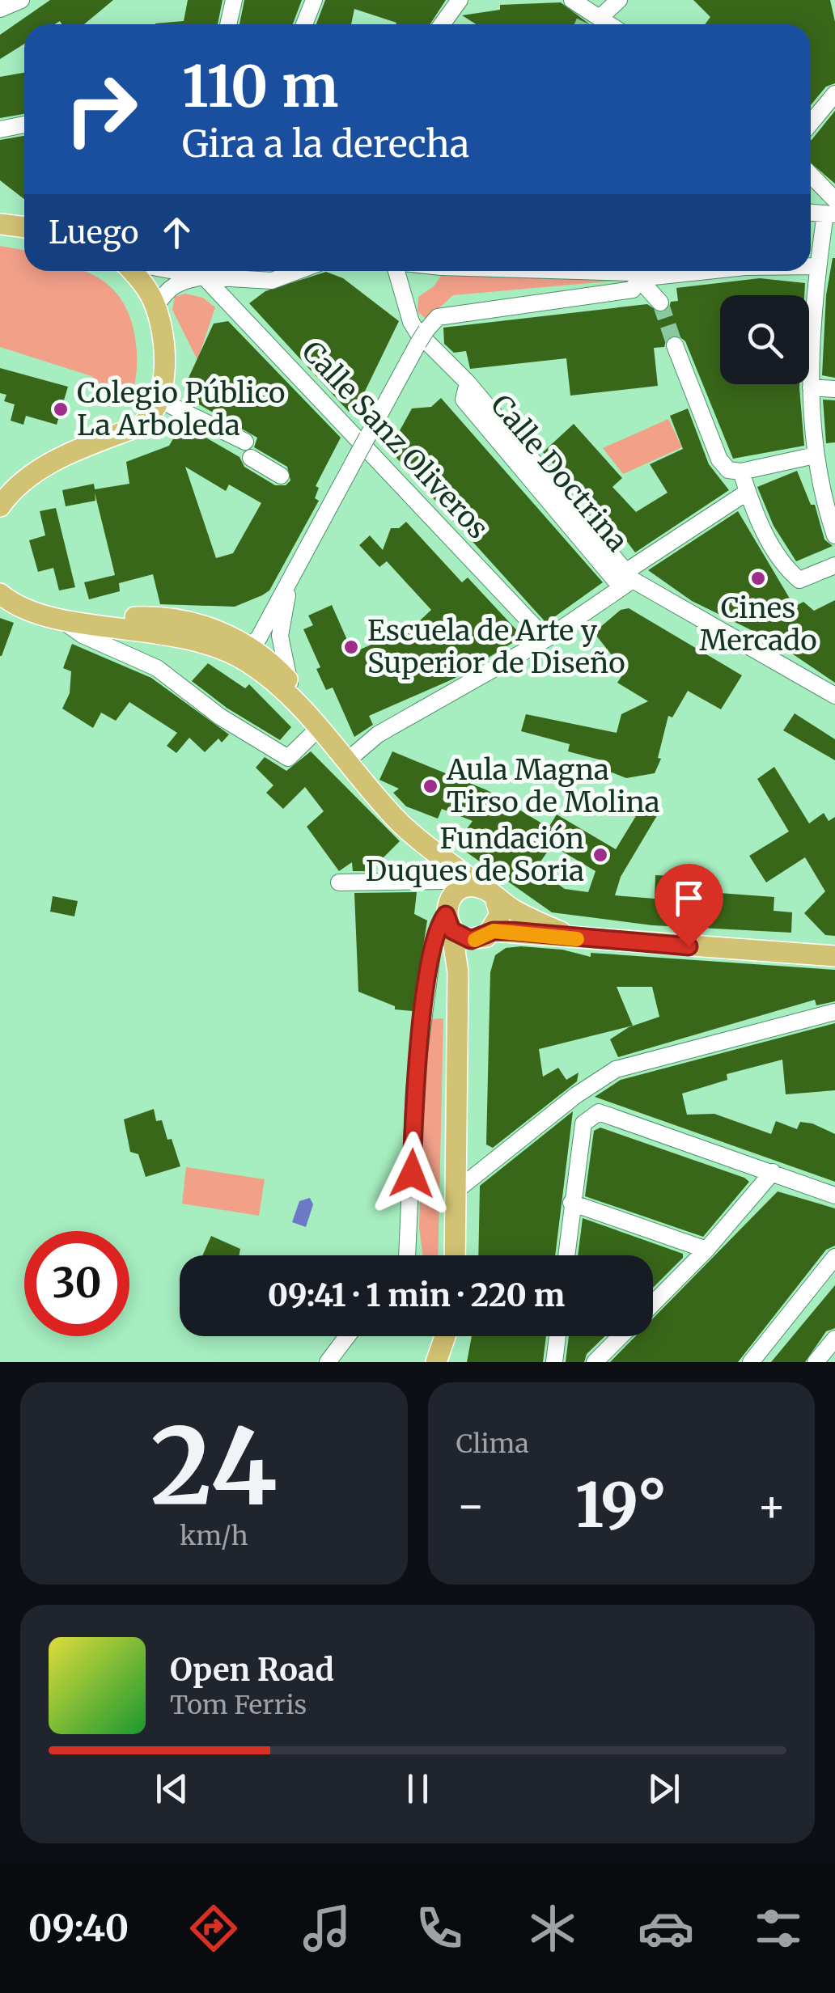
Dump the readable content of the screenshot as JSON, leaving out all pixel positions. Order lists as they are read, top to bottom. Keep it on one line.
{"streets":{"street":["Calle Sanz Oliveros","Calle Doctrina"]},"places":["Colegio Público La Arboleda","Cines Mercado","Escuela de Arte y Superior de Diseño","Aula Magna Tirso de Molina","Fundación Duques de Soria"],"page":{"turn":["110 m","Gira a la derecha"],"then":"Luego","limit":"30","trip":"09:41 · 1 min · 220 m","tile":[["24","km/h"],"Clima"],"heat":["−","19°","+"],"song":["Open Road","Tom Ferris"],"tabs":"09:40"}}
